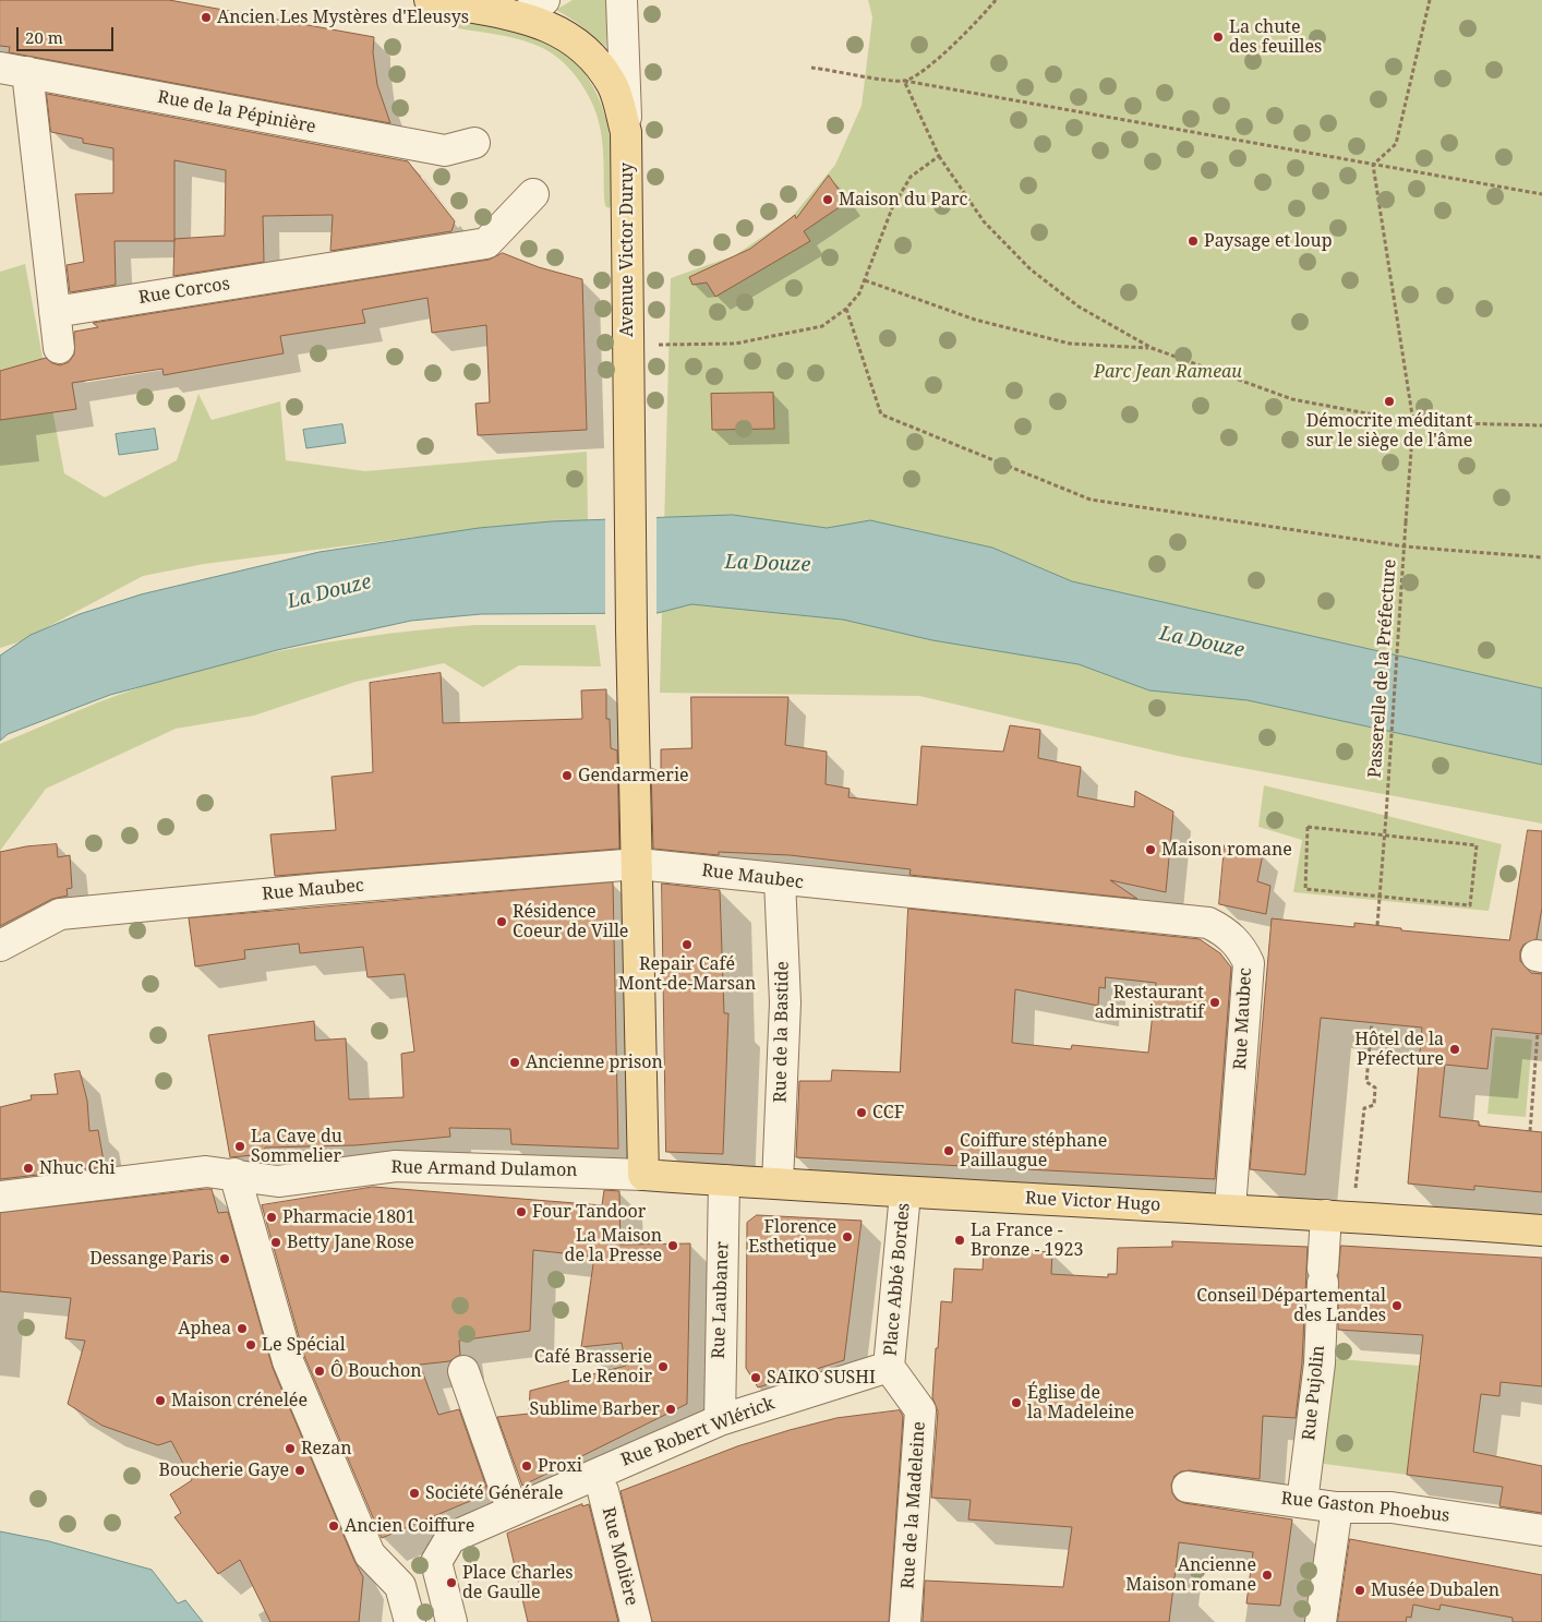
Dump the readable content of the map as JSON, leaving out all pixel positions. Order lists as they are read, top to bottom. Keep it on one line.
{"streets":{"main road":["Avenue Victor Duruy","Rue Victor Hugo"],"street":["Rue de la Pépinière","Rue Corcos","Rue Maubec","Rue de la Bastide","Rue Armand Dulamon","Place Abbé Bordes","Rue Laubaner","Rue Pujolin","Rue Robert Wlérick","Rue de la Madeleine","Rue Gaston Phoebus","Rue Molière"],"path":["Passerelle de la Préfecture"]},"crossings":[["Avenue Victor Duruy","Rue Maubec"],["Avenue Victor Duruy","Rue Armand Dulamon"],["Avenue Victor Duruy","Rue Victor Hugo"],["Rue Maubec","Rue de la Bastide"],["Rue Maubec","Rue Victor Hugo"],["Rue de la Bastide","Rue Victor Hugo"],["Rue Armand Dulamon","Rue Victor Hugo"],["Rue Victor Hugo","Place Abbé Bordes"],["Rue Victor Hugo","Rue Laubaner"],["Rue Victor Hugo","Rue Pujolin"],["Place Abbé Bordes","Rue Robert Wlérick"],["Place Abbé Bordes","Rue de la Madeleine"],["Rue Laubaner","Rue Robert Wlérick"],["Rue Pujolin","Rue Gaston Phoebus"],["Rue Robert Wlérick","Rue de la Madeleine"]],"water":["La Douze"],"parks":["Parc Jean Rameau"],"places":["Ancien Les Mystères d'Eleusys","La chute des feuilles","Maison du Parc","Paysage et loup","Démocrite méditant sur le siège de l'âme","Gendarmerie","Maison romane","Résidence Coeur de Ville","Repair Café Mont-de-Marsan","Restaurant administratif","Hôtel de la Préfecture","Ancienne prison","CCF","La Cave du Sommelier","Coiffure stéphane Paillaugue","Nhuc Chi","Four Tandoor","Pharmacie 1801","Florence Esthetique","La France - Bronze - 1923","Betty Jane Rose","La Maison de la Presse","Dessange Paris","Conseil Départemental des Landes","Aphea","Le Spécial","Café Brasserie Le Renoir","Ô Bouchon","SAIKO SUSHI","Maison crénelée","Église de la Madeleine","Sublime Barber","Rezan","Proxi","Boucherie Gaye","Société Générale","Ancien Coiffure","Ancienne Maison romane","Place Charles de Gaulle","Musée Dubalen"],"scale_bar":"20 m"}
